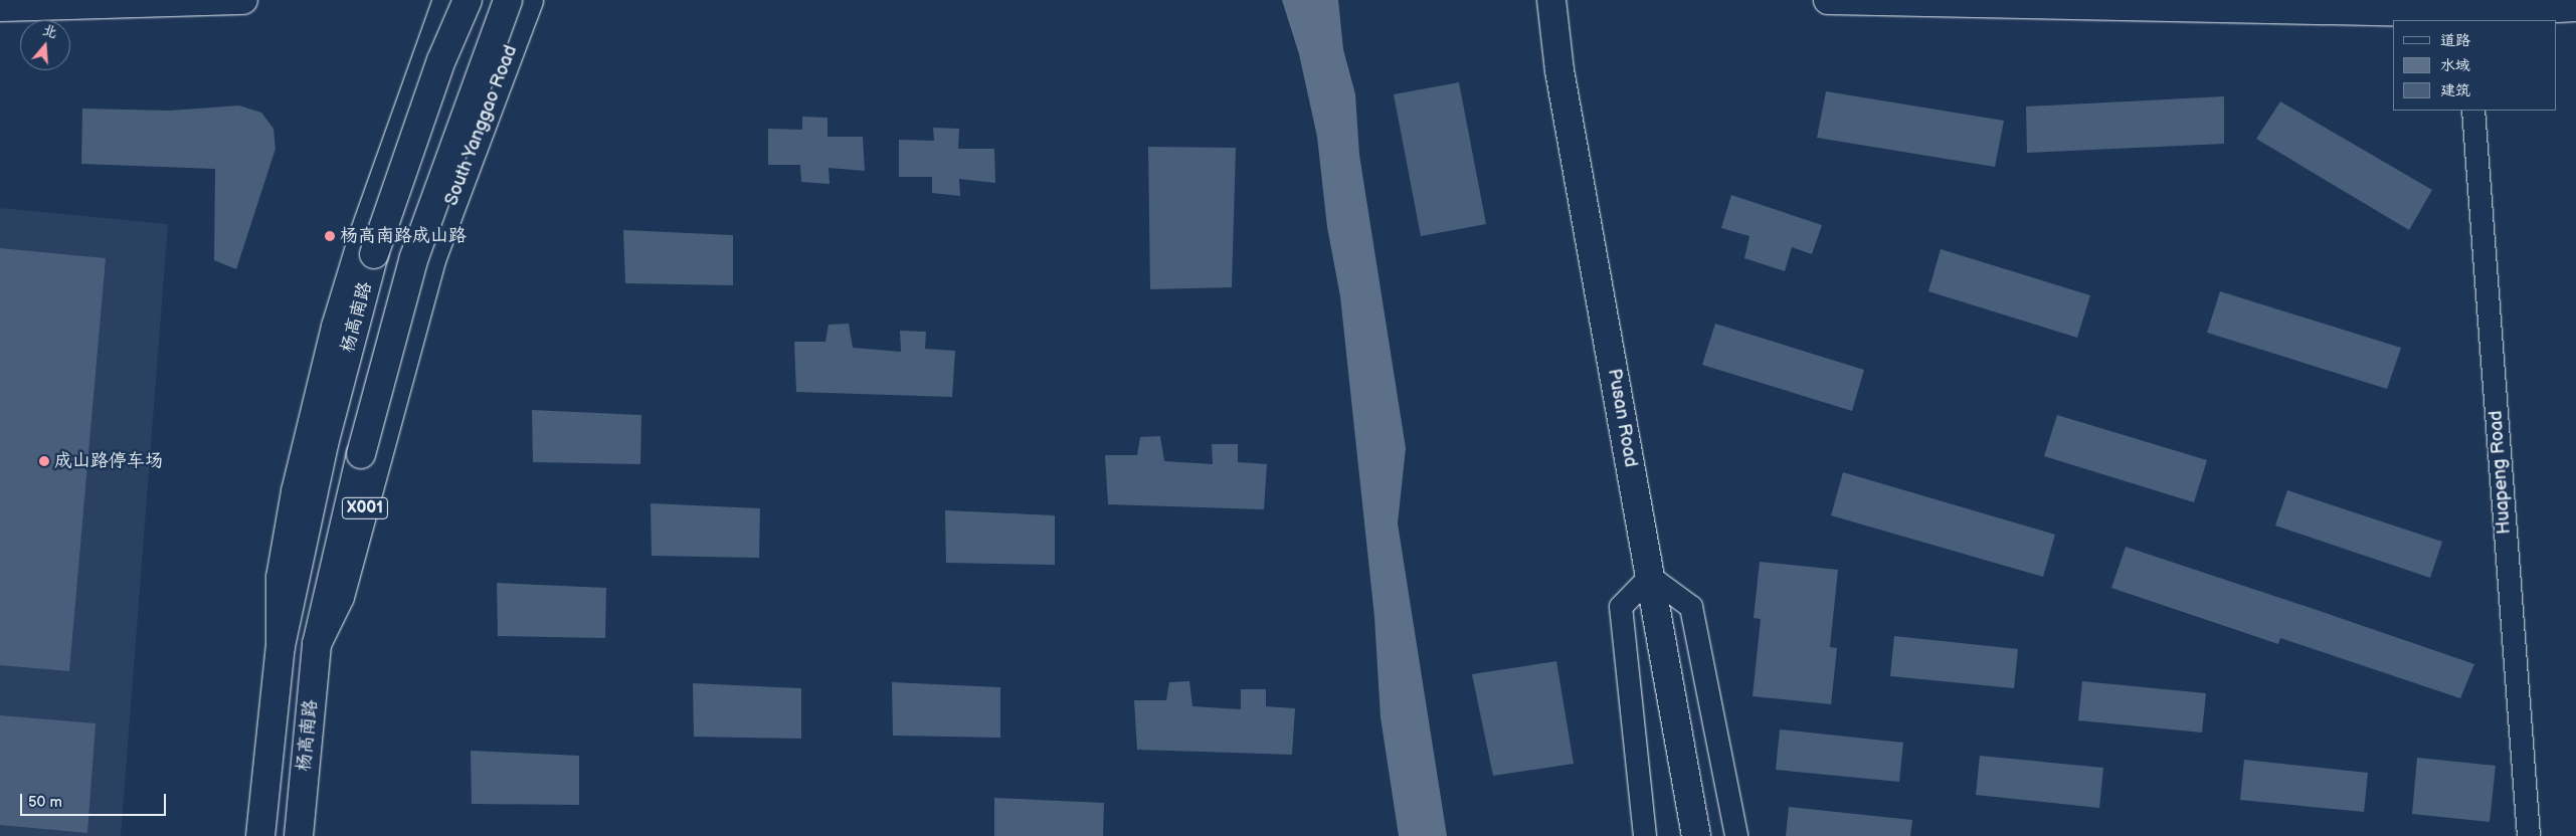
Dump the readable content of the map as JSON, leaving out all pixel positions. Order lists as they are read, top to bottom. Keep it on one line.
{"streets":{"main road":["杨高南路","Pusan Road","X001"],"street":["Huapeng Road"]},"places":["杨高南路成山路","成山路停车场"],"legend":["道路","水域","建筑"],"scale_bar":"50 m","north":"top"}
